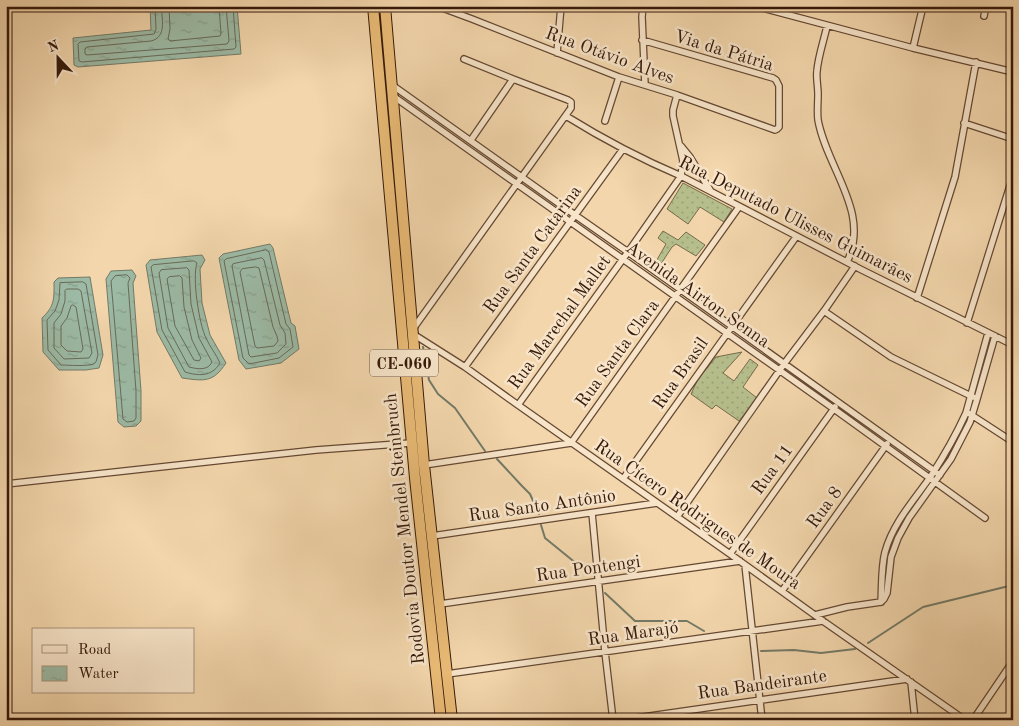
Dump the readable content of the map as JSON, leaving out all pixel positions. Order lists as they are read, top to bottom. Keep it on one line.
{"streets":{"highway":["CE-060","Rodovia Doutor Mendel Steinbruch"],"street":["Via da Pátria","Rua Otávio Alves","Rua Deputado Ulisses Guimarães","Rua Santa Catarina","Avenida Airton Senna","Rua Marechal Mallet","Rua Santa Clara","Rua Brasil","Rua 11","Rua Santo Antônio","Rua 8","Rua Cícero Rodrigues de Moura","Rua Pontengi","Rua Marajó","Rua Bandeirante"]},"crossings":[["Via da Pátria","Rua Otávio Alves"],["Rua Deputado Ulisses Guimarães","Rua Santa Catarina"],["Rua Deputado Ulisses Guimarães","Rua Marechal Mallet"],["Rua Deputado Ulisses Guimarães","Rua Santa Clara"],["Rua Deputado Ulisses Guimarães","Rua Brasil"],["Rua Santa Catarina","Avenida Airton Senna"],["Rua Santa Catarina","Rua Cícero Rodrigues de Moura"],["Avenida Airton Senna","Rua Marechal Mallet"],["Avenida Airton Senna","Rua Santa Clara"],["Avenida Airton Senna","Rua Brasil"],["Avenida Airton Senna","Rua 11"],["Avenida Airton Senna","Rua 8"],["Avenida Airton Senna","Rodovia Doutor Mendel Steinbruch"],["Rua Marechal Mallet","Rua Cícero Rodrigues de Moura"],["Rua Santa Clara","Rua Cícero Rodrigues de Moura"],["Rua Brasil","Rua Cícero Rodrigues de Moura"],["Rua 11","Rua Cícero Rodrigues de Moura"],["Rua Santo Antônio","Rua Cícero Rodrigues de Moura"],["Rua Santo Antônio","Rodovia Doutor Mendel Steinbruch"],["Rua 8","Rua Cícero Rodrigues de Moura"],["Rua Cícero Rodrigues de Moura","Rodovia Doutor Mendel Steinbruch"],["Rua Cícero Rodrigues de Moura","Rua Pontengi"],["Rua Cícero Rodrigues de Moura","Rua Marajó"],["Rua Cícero Rodrigues de Moura","Rua Bandeirante"],["Rodovia Doutor Mendel Steinbruch","Rua Pontengi"],["Rodovia Doutor Mendel Steinbruch","Rua Marajó"]],"legend":["Road","Water"],"north":"top"}
